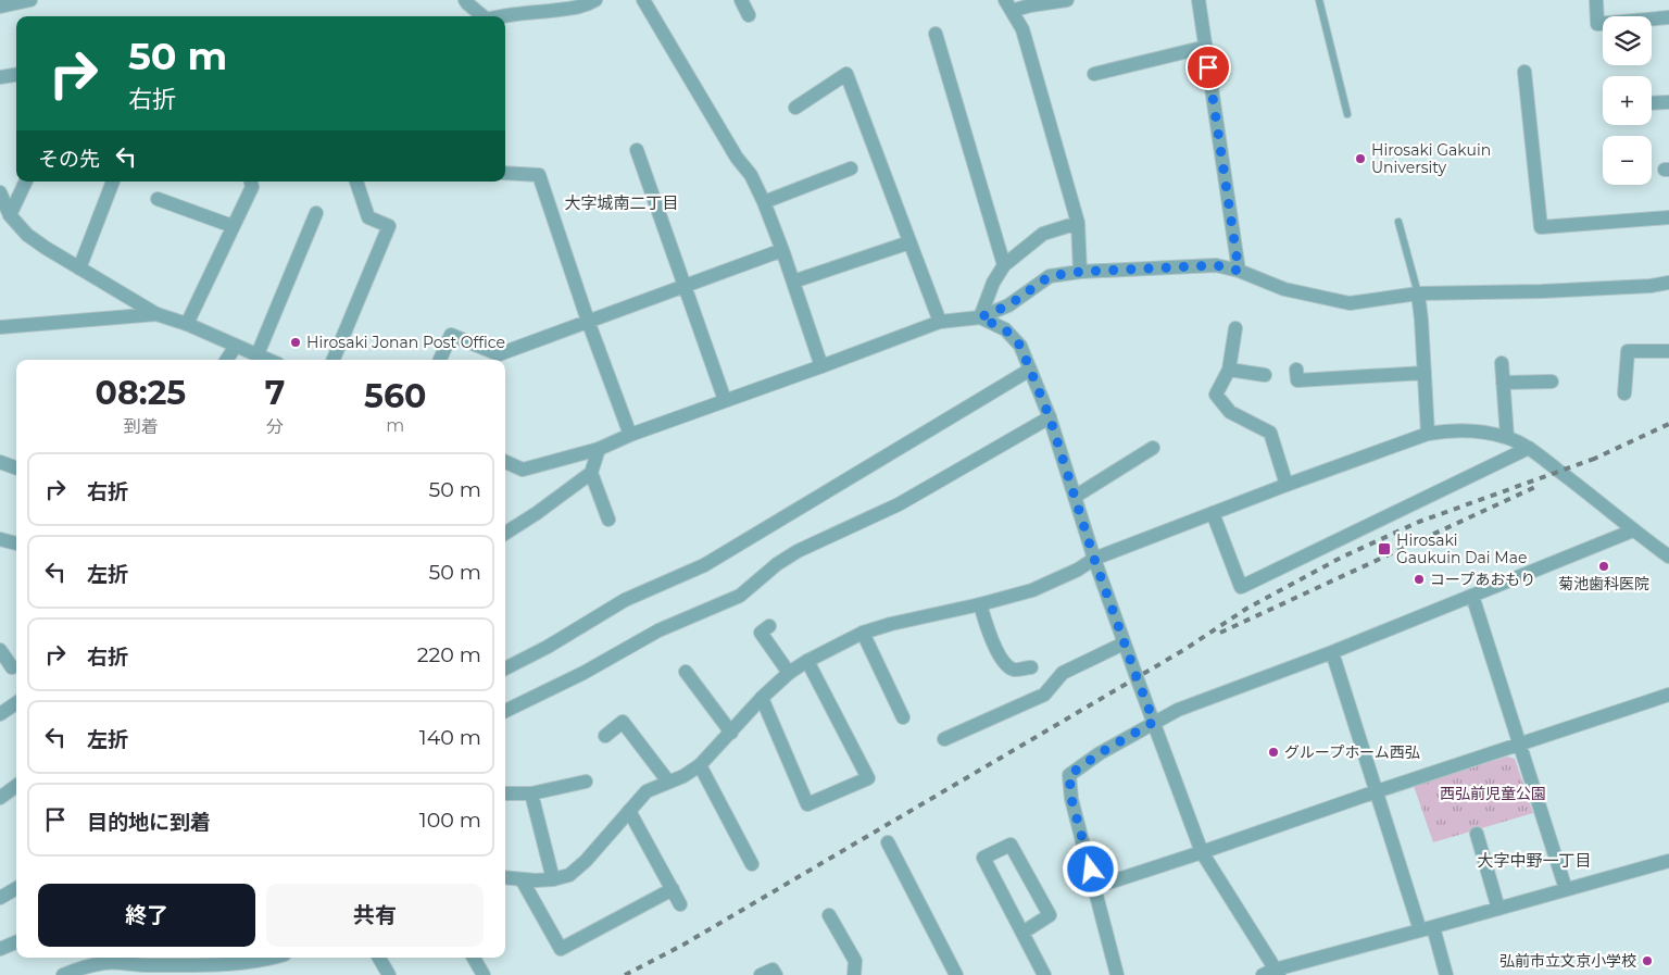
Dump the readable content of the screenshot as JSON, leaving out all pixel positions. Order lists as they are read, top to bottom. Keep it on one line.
{"districts":["大字城南二丁目","大字中野一丁目"],"parks":["西弘前児童公園"],"places":{"other":["Hirosaki Gakuin University","Hirosaki Jonan Post Office","菊池歯科医院","コープあおもり","グループホーム西弘","弘前市立文京小学校"],"transit":["Hirosaki Gaukuin Dai Mae"]},"page":{"map_buttons":["+","−"],"turn":["50 m","右折"],"then":"その先","eta":["08:25","到着","7","分","560","m"],"list":[{"name":"右折","value":"50 m"},{"name":"左折","value":"50 m"},{"name":"右折","value":"220 m"},{"name":"左折","value":"140 m"},{"name":"目的地に到着","value":"100 m"}],"buttons":["終了","共有"]}}
